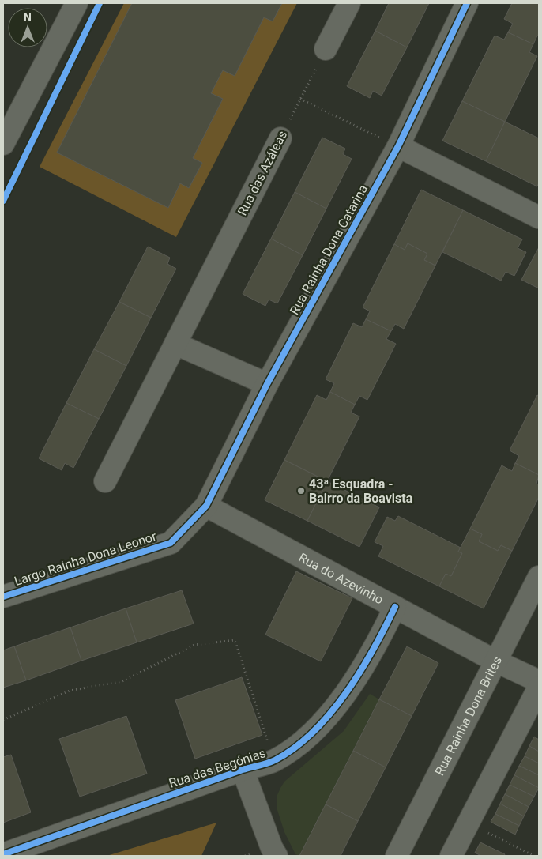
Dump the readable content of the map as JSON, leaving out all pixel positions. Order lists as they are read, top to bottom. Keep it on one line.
{"streets":{"street":["Rua das Azáleas","Rua Rainha Dona Catarina","Largo Rainha Dona Leonor","Rua do Azevinho","Rua Rainha Dona Brites","Rua das Begónias"]},"crossings":[["Rua Rainha Dona Catarina","Largo Rainha Dona Leonor"],["Rua Rainha Dona Catarina","Rua do Azevinho"],["Largo Rainha Dona Leonor","Rua do Azevinho"],["Rua do Azevinho","Rua Rainha Dona Brites"],["Rua do Azevinho","Rua das Begónias"]],"places":["43ª Esquadra - Bairro da Boavista"],"north":"top"}
